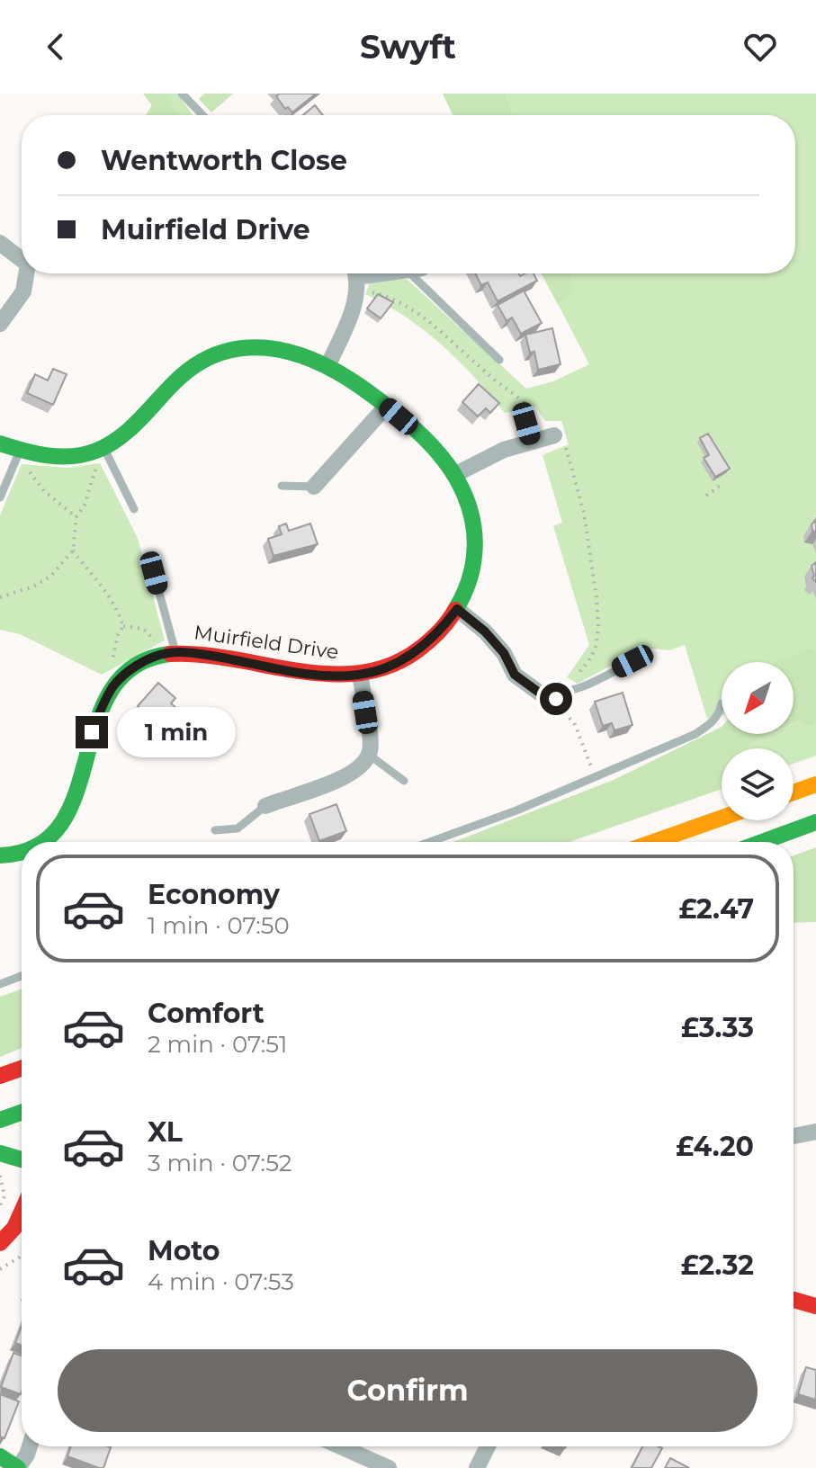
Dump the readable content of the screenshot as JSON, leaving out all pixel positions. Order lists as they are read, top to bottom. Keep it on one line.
{"streets":{"main road":["Muirfield Drive"]},"north":"bottom left","page":{"header":"Swyft","banner":["Wentworth Close","Muirfield Drive"],"bubble":"1 min","list":[{"name":"Economy","note":"1 min · 07:50","value":"£2.47"},{"name":"Comfort","note":"2 min · 07:51","value":"£3.33"},{"name":"XL","note":"3 min · 07:52","value":"£4.20"},{"name":"Moto","note":"4 min · 07:53","value":"£2.32"}],"buttons":"Confirm"}}
